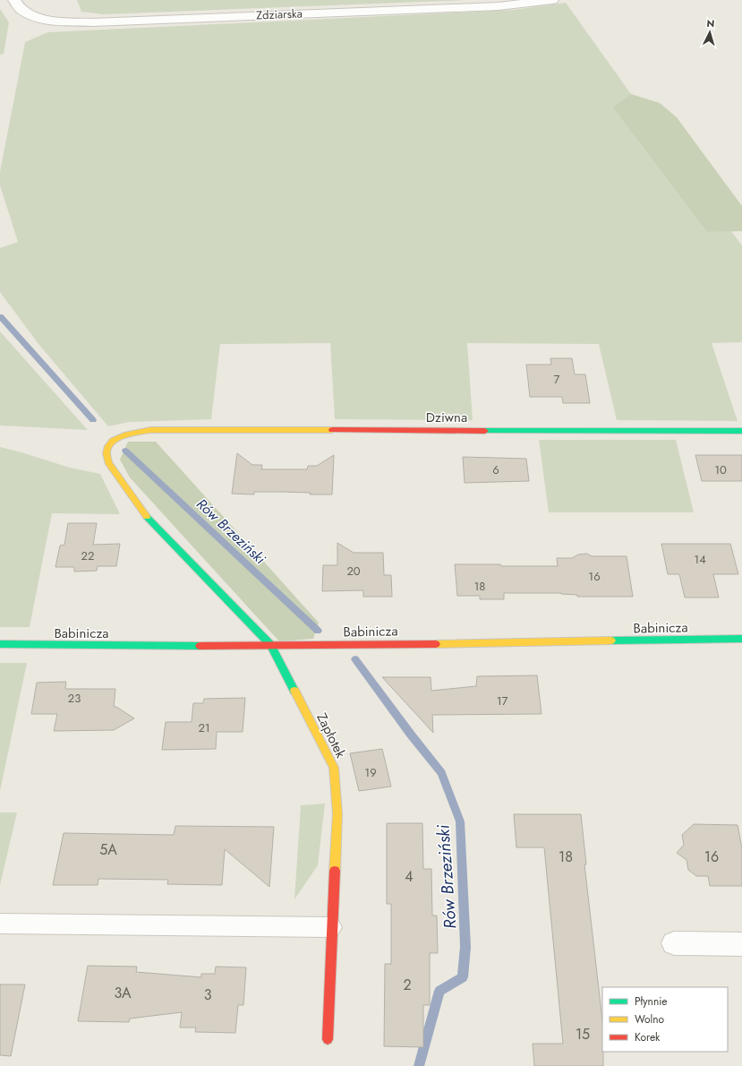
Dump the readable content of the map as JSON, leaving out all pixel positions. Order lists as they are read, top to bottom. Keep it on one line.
{"streets":{"street":["Zdziarska","Dziwna","Babinicza","Zapłotek"]},"crossings":[["Dziwna","Zapłotek"],["Babinicza","Zapłotek"]],"water":["Rów Brzeziński"],"house_numbers":["7","6","10","22","14","20","16","18","23","17","21","19","5A","18","16","4","2","3A","3","15"],"legend":["Płynnie","Wolno","Korek"],"north":"top"}
